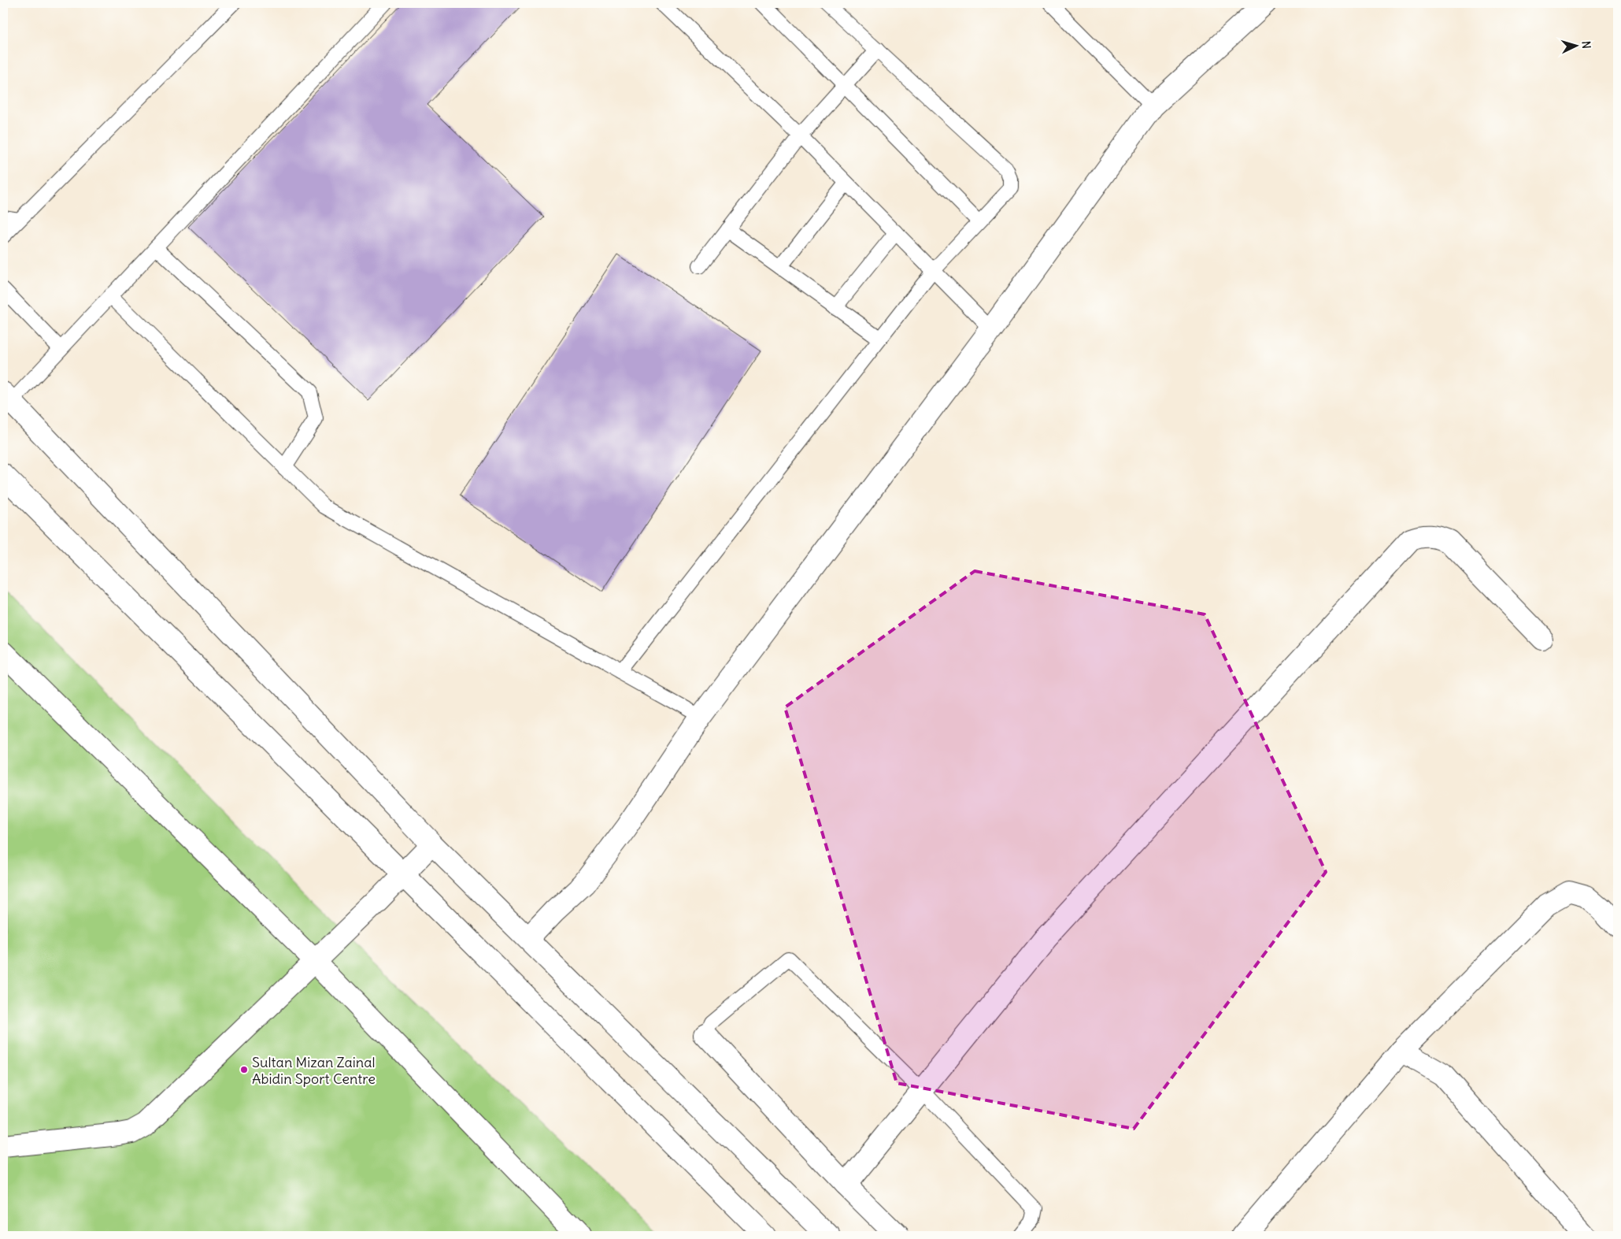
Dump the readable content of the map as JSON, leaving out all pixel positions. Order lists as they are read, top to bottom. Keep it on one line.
{"places":["Sultan Mizan Zainal Abidin Sport Centre"],"north":"right"}
